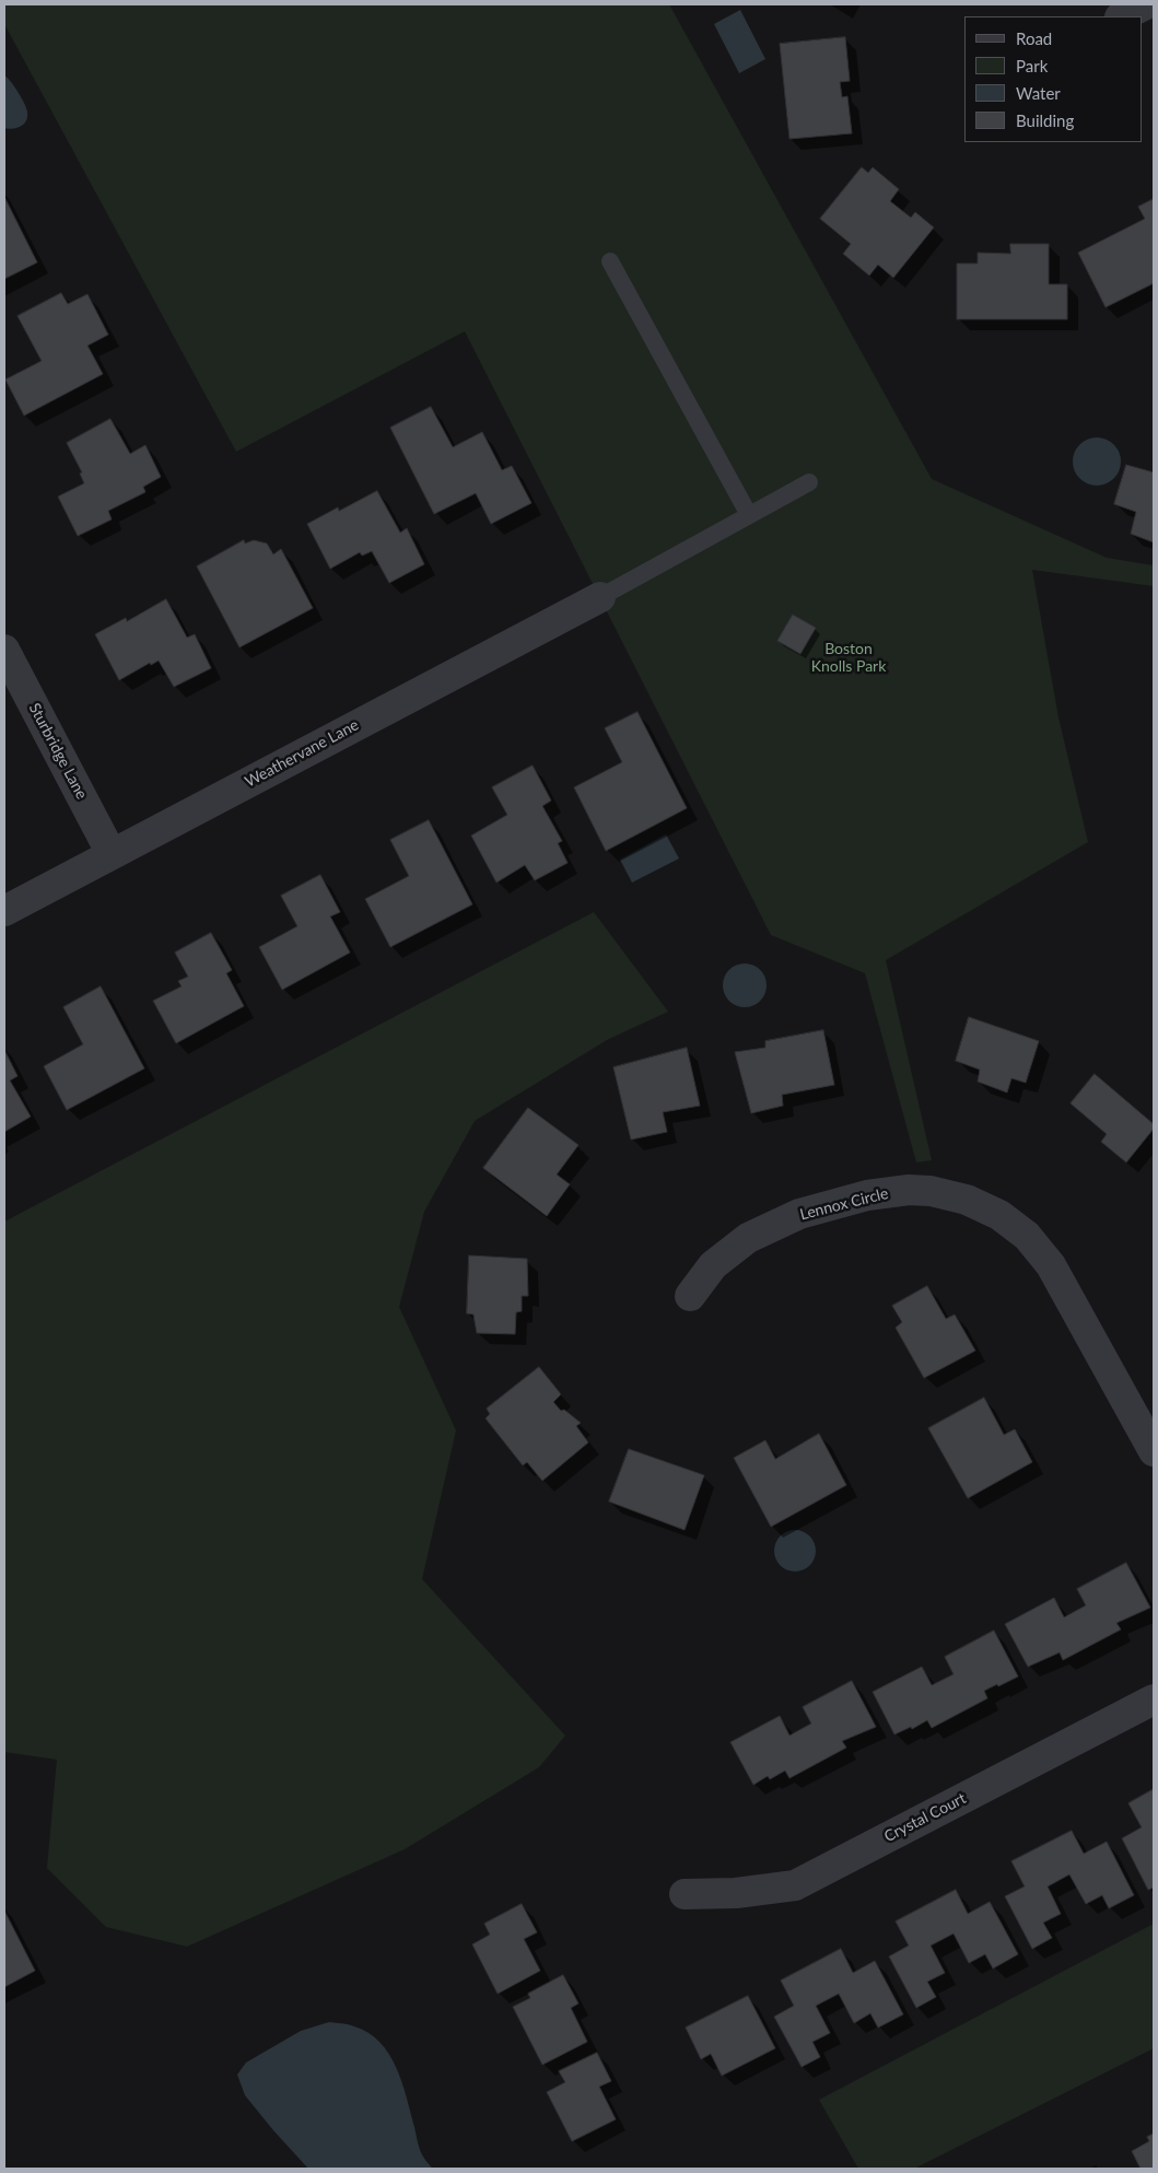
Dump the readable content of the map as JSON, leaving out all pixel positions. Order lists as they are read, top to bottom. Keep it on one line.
{"streets":{"street":["Sturbridge Lane","Weathervane Lane","Lennox Circle","Crystal Court"]},"crossings":[["Sturbridge Lane","Weathervane Lane"]],"parks":["Boston Knolls Park"],"legend":["Road","Park","Water","Building"]}
